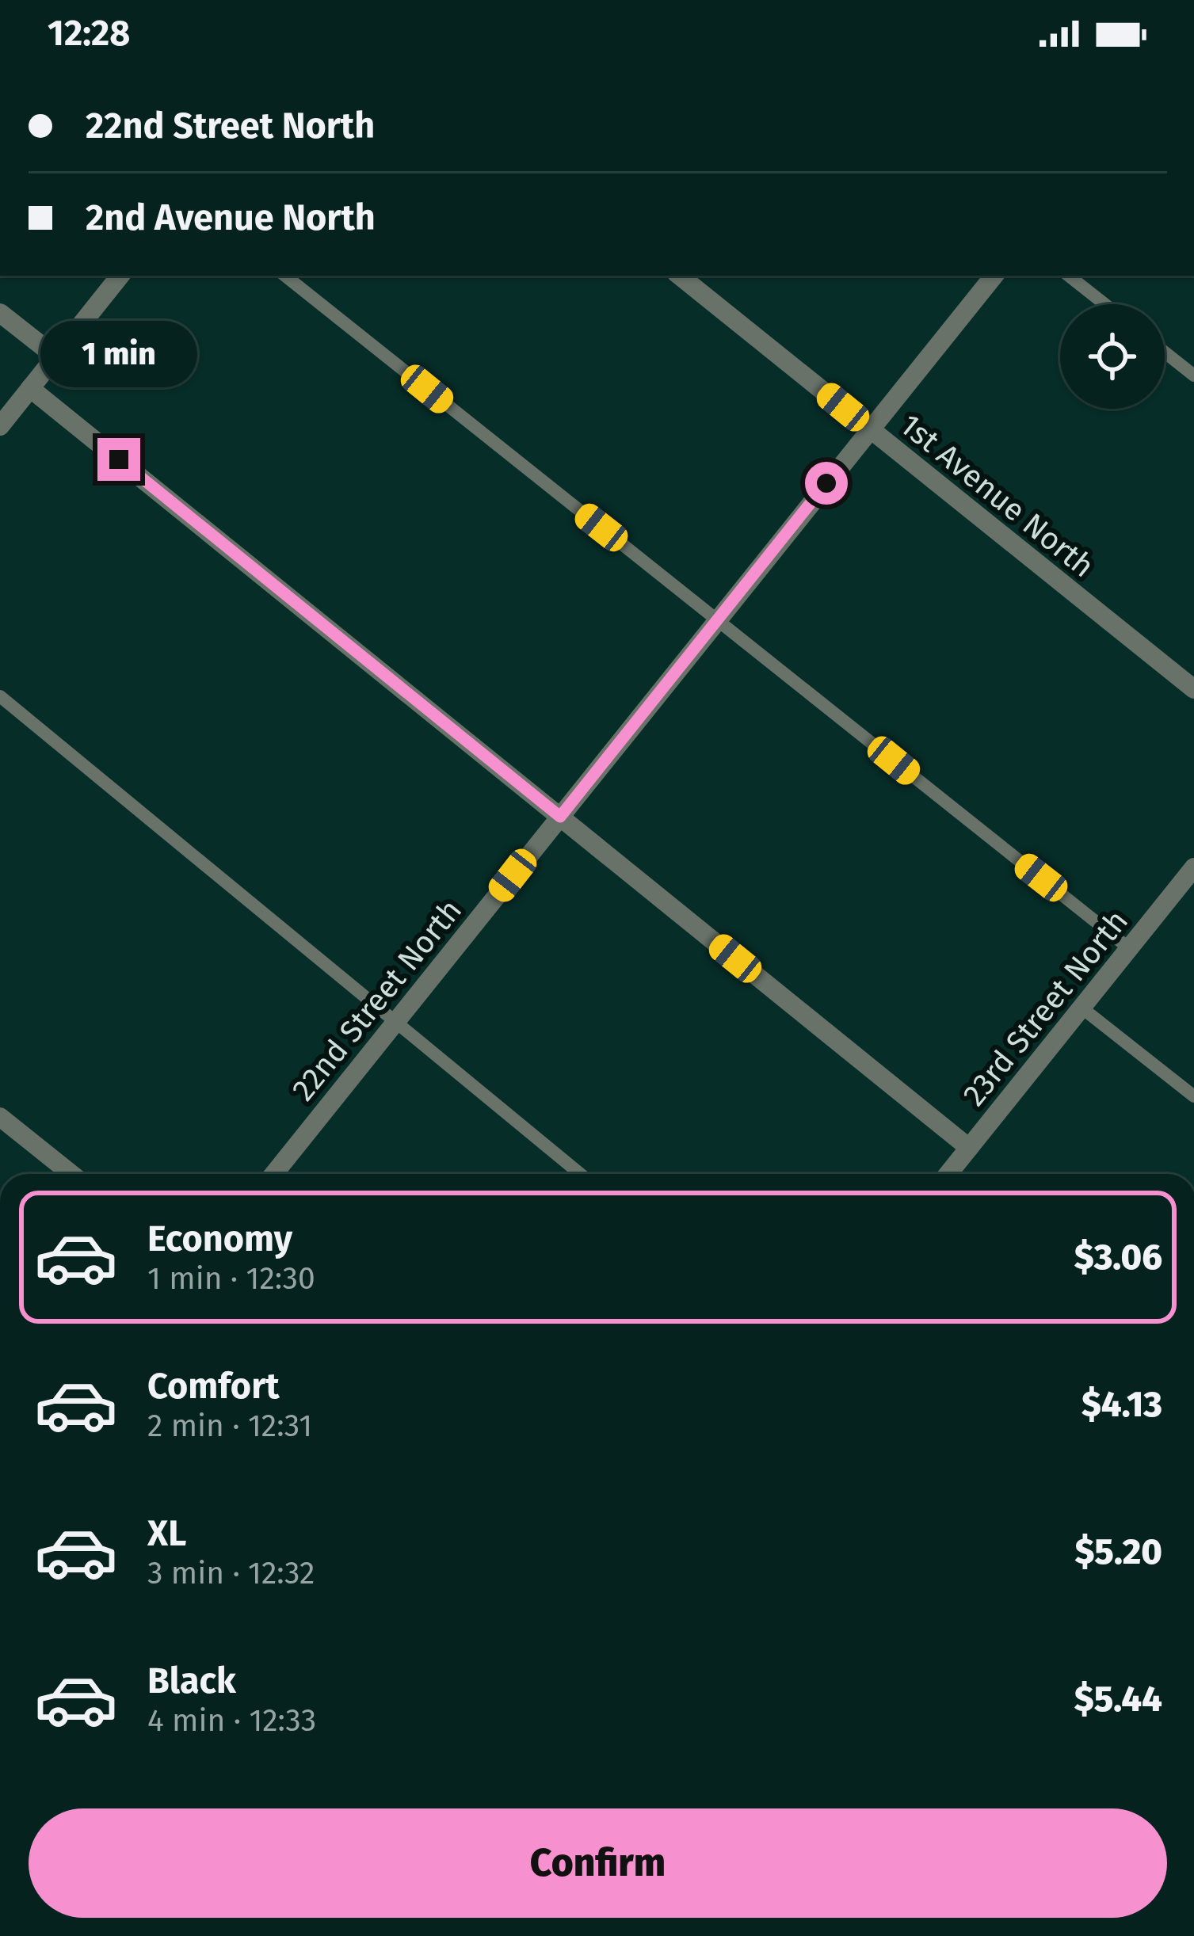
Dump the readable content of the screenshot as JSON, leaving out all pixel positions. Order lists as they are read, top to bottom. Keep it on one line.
{"streets":{"street":["1st Avenue North","22nd Street North","23rd Street North"]},"crossings":[["1st Avenue North","22nd Street North"]],"page":{"status":"12:28","banner":["22nd Street North","2nd Avenue North"],"bubble":"1 min","list":[{"name":"Economy","note":"1 min · 12:30","value":"$3.06"},{"name":"Comfort","note":"2 min · 12:31","value":"$4.13"},{"name":"XL","note":"3 min · 12:32","value":"$5.20"},{"name":"Black","note":"4 min · 12:33","value":"$5.44"}],"buttons":"Confirm"}}
